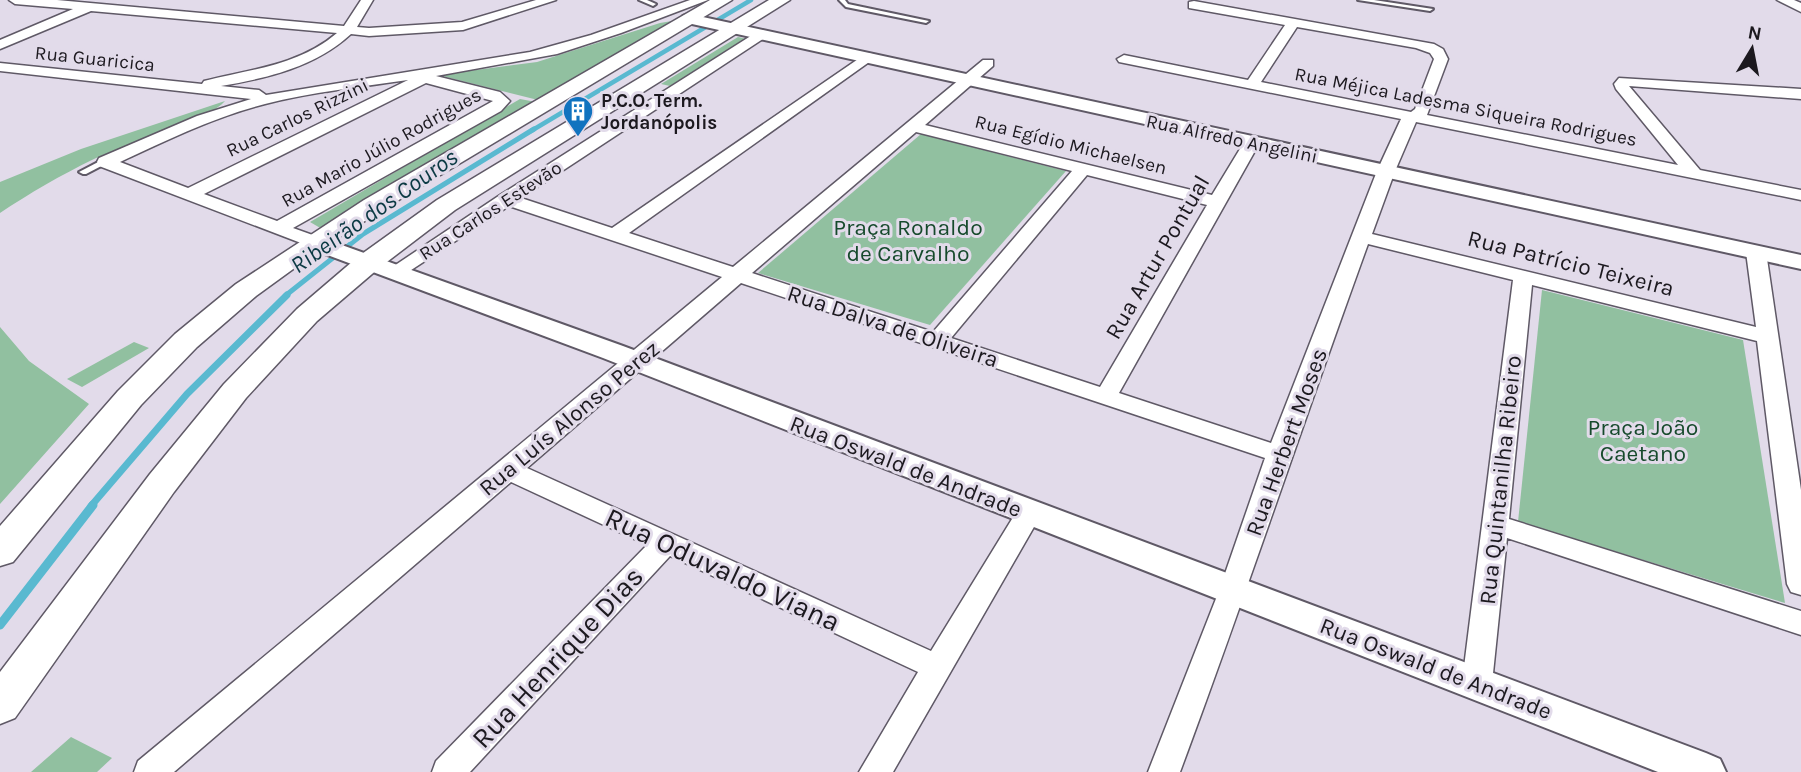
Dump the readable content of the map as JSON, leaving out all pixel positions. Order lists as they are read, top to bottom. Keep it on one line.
{"streets":{"street":["Rua Guaricica","Rua Méjica Ladesma Siqueira Rodrigues","Rua Carlos Rizzini","Rua Alfredo Angelini","Rua Egídio Michaelsen","Rua Mario Júlio Rodrigues","Rua Carlos Estevão","Rua Artur Pontual","Rua Patrício Teixeira","Rua Dalva de Oliveira","Rua Luís Alonso Perez","Rua Herbert Moses","Rua Oswald de Andrade","Rua Quintanilha Ribeiro","Rua Oduvaldo Viana","Rua Henrique Dias"]},"crossings":[["Rua Méjica Ladesma Siqueira Rodrigues","Rua Herbert Moses"],["Rua Carlos Rizzini","Rua Oswald de Andrade"],["Rua Alfredo Angelini","Rua Carlos Estevão"],["Rua Alfredo Angelini","Rua Artur Pontual"],["Rua Alfredo Angelini","Rua Luís Alonso Perez"],["Rua Alfredo Angelini","Rua Herbert Moses"],["Rua Egídio Michaelsen","Rua Artur Pontual"],["Rua Egídio Michaelsen","Rua Luís Alonso Perez"],["Rua Mario Júlio Rodrigues","Rua Oswald de Andrade"],["Rua Carlos Estevão","Rua Dalva de Oliveira"],["Rua Carlos Estevão","Rua Oswald de Andrade"],["Rua Artur Pontual","Rua Dalva de Oliveira"],["Rua Patrício Teixeira","Rua Herbert Moses"],["Rua Patrício Teixeira","Rua Quintanilha Ribeiro"],["Rua Dalva de Oliveira","Rua Luís Alonso Perez"],["Rua Dalva de Oliveira","Rua Herbert Moses"],["Rua Luís Alonso Perez","Rua Oswald de Andrade"],["Rua Luís Alonso Perez","Rua Oduvaldo Viana"],["Rua Herbert Moses","Rua Oswald de Andrade"],["Rua Oswald de Andrade","Rua Quintanilha Ribeiro"],["Rua Oduvaldo Viana","Rua Henrique Dias"]],"water":["Ribeirão dos Couros"],"parks":["Praça Ronaldo de Carvalho","Praça João Caetano"],"places":{"building":["P.C.O. Term. Jordanópolis"]},"north":"top"}
